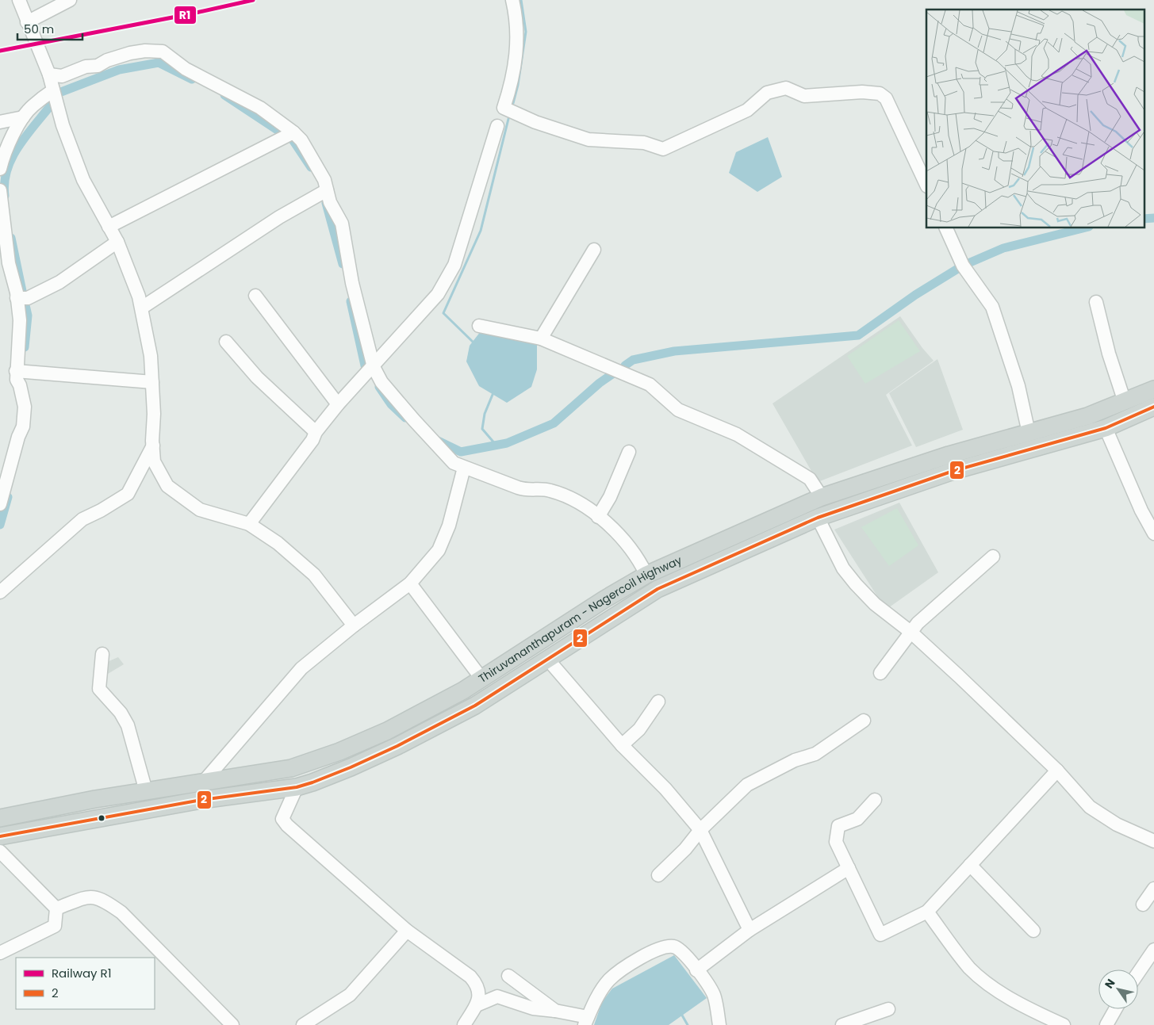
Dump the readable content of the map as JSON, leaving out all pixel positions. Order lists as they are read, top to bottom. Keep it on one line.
{"streets":{"main road":["Thiruvananthapuram - Nagercoil Highway"]},"lines":["rail line R1","transit line 2"],"legend":["Railway R1","2"],"scale_bar":"50 m","north":"top left"}
